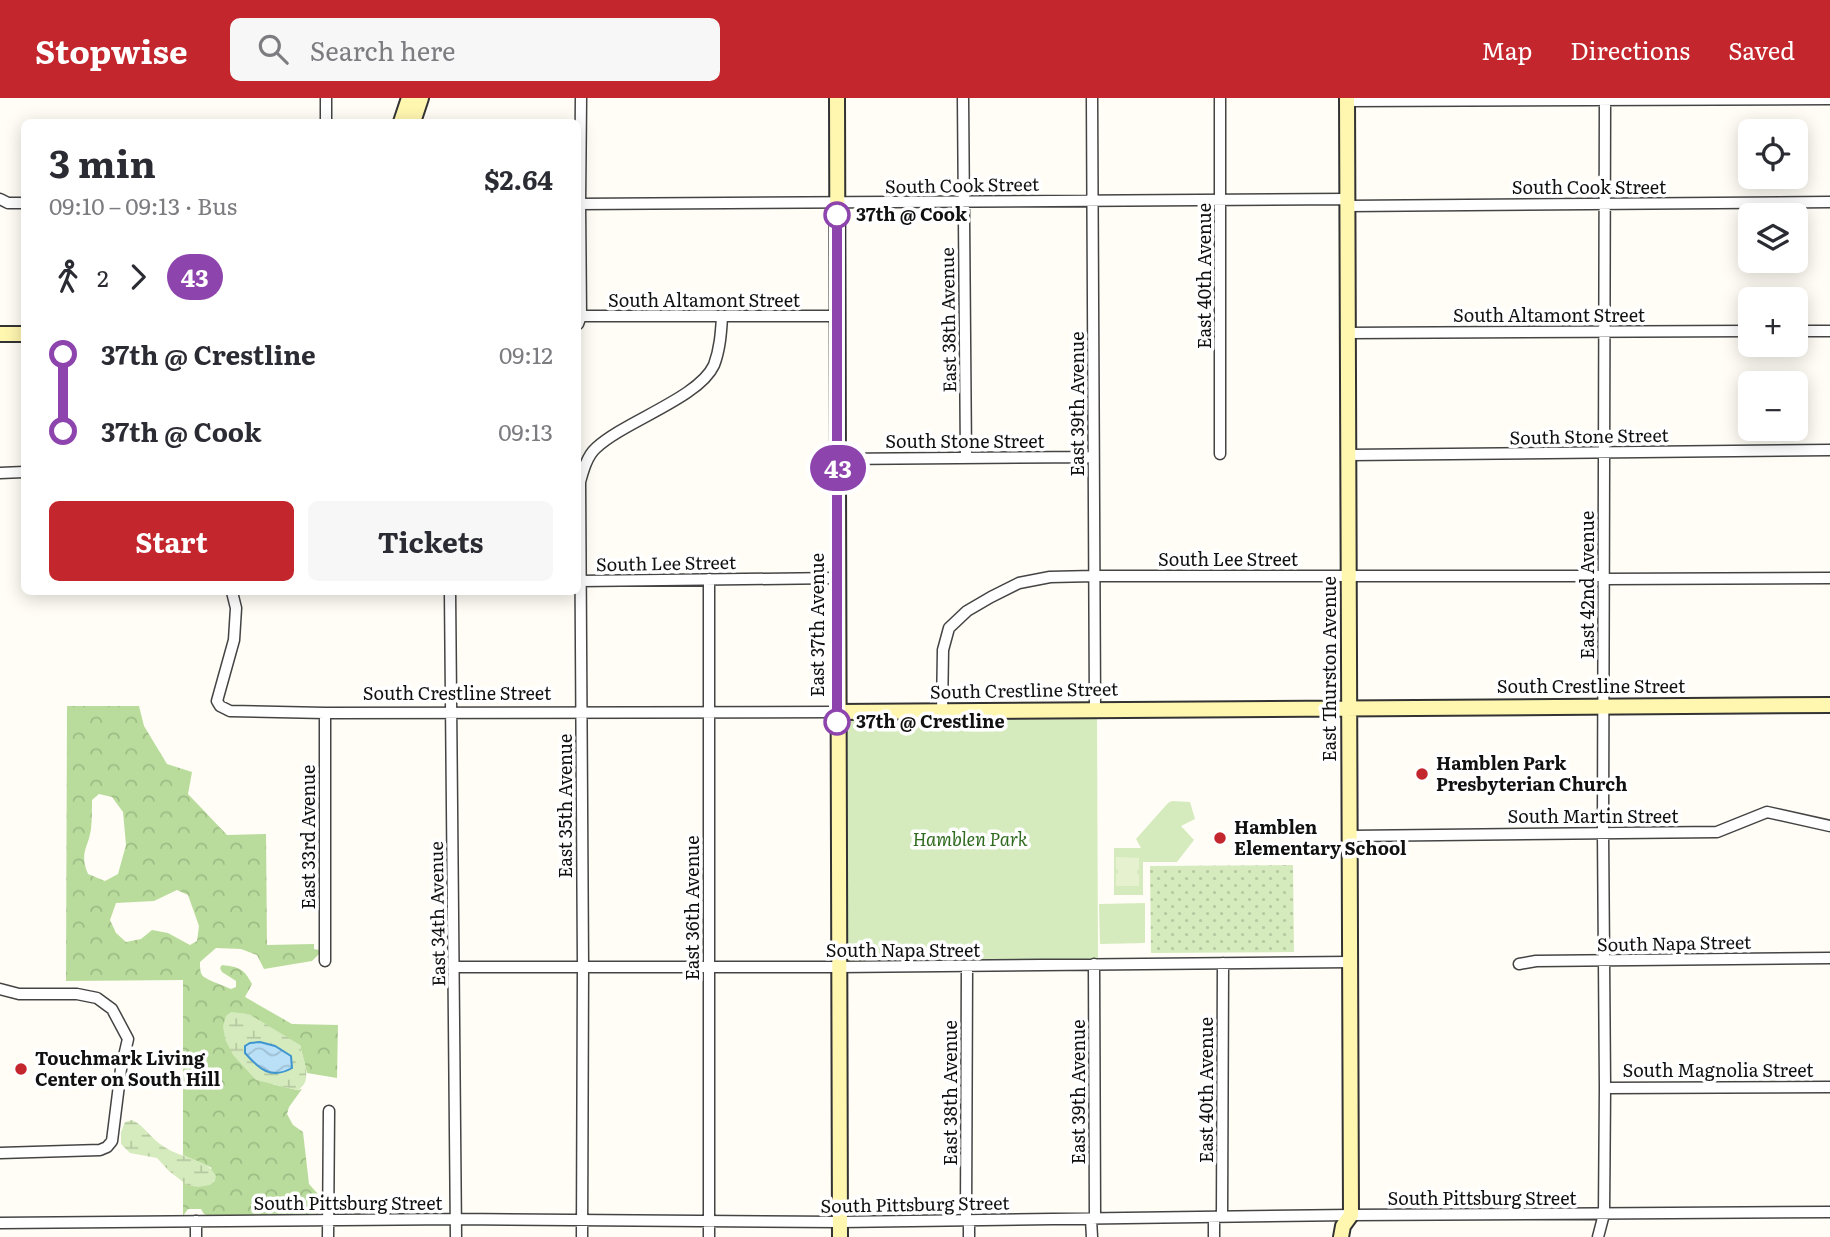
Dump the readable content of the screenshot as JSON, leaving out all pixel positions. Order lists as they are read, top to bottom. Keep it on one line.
{"streets":{"street":["South Cook Street","East 40th Avenue","South Altamont Street","East 38th Avenue","East 39th Avenue","South Stone Street","South Lee Street","East 42nd Avenue","East 37th Avenue","East Thurston Avenue","South Crestline Street","East 35th Avenue","South Martin Street","East 33rd Avenue","East 36th Avenue","East 34th Avenue","South Napa Street","South Magnolia Street","South Pittsburg Street"]},"crossings":[["South Cook Street","East 40th Avenue"],["South Cook Street","East 38th Avenue"],["South Cook Street","East 39th Avenue"],["South Cook Street","East 42nd Avenue"],["South Cook Street","East 37th Avenue"],["South Cook Street","East Thurston Avenue"],["East 40th Avenue","South Napa Street"],["East 40th Avenue","South Pittsburg Street"],["South Altamont Street","East 42nd Avenue"],["South Altamont Street","East 37th Avenue"],["South Altamont Street","East Thurston Avenue"],["South Altamont Street","East 35th Avenue"],["East 38th Avenue","South Stone Street"],["East 38th Avenue","South Napa Street"],["East 38th Avenue","South Pittsburg Street"],["East 39th Avenue","South Stone Street"],["East 39th Avenue","South Lee Street"],["East 39th Avenue","South Crestline Street"],["East 39th Avenue","South Napa Street"],["East 39th Avenue","South Pittsburg Street"],["South Stone Street","East 42nd Avenue"],["South Stone Street","East 37th Avenue"],["South Stone Street","East Thurston Avenue"],["South Lee Street","East 42nd Avenue"],["South Lee Street","East 37th Avenue"],["South Lee Street","East Thurston Avenue"],["South Lee Street","South Crestline Street"],["South Lee Street","East 36th Avenue"],["East 42nd Avenue","South Crestline Street"],["East 42nd Avenue","South Martin Street"],["East 42nd Avenue","South Napa Street"],["East 42nd Avenue","South Magnolia Street"],["East 42nd Avenue","South Pittsburg Street"],["East 37th Avenue","South Crestline Street"],["East 37th Avenue","South Napa Street"],["East 37th Avenue","South Pittsburg Street"],["East Thurston Avenue","South Crestline Street"],["East Thurston Avenue","South Martin Street"],["East Thurston Avenue","South Napa Street"],["East Thurston Avenue","South Pittsburg Street"],["South Crestline Street","East 35th Avenue"],["South Crestline Street","East 33rd Avenue"],["South Crestline Street","East 36th Avenue"],["South Crestline Street","East 34th Avenue"],["East 35th Avenue","South Napa Street"],["East 35th Avenue","South Pittsburg Street"],["East 36th Avenue","South Napa Street"],["East 36th Avenue","South Pittsburg Street"],["East 34th Avenue","South Napa Street"],["East 34th Avenue","South Pittsburg Street"]],"parks":["Hamblen Park"],"places":["37th @ Cook","37th @ Crestline","Hamblen Park Presbyterian Church","Hamblen Elementary School","Touchmark Living Center on South Hill"],"lines":["bus line 43"],"page":{"header":"Stopwise","search":"Search here","nav":["Map","Directions","Saved"],"on_map":"43","map_buttons":["+","−"],"heading":["3 min","09:10 – 09:13 · Bus","$2.64"],"legs":["2","43"],"list":[{"name":"37th @ Crestline","value":"09:12"},{"name":"37th @ Cook","value":"09:13"}],"buttons":["Start","Tickets"]}}
